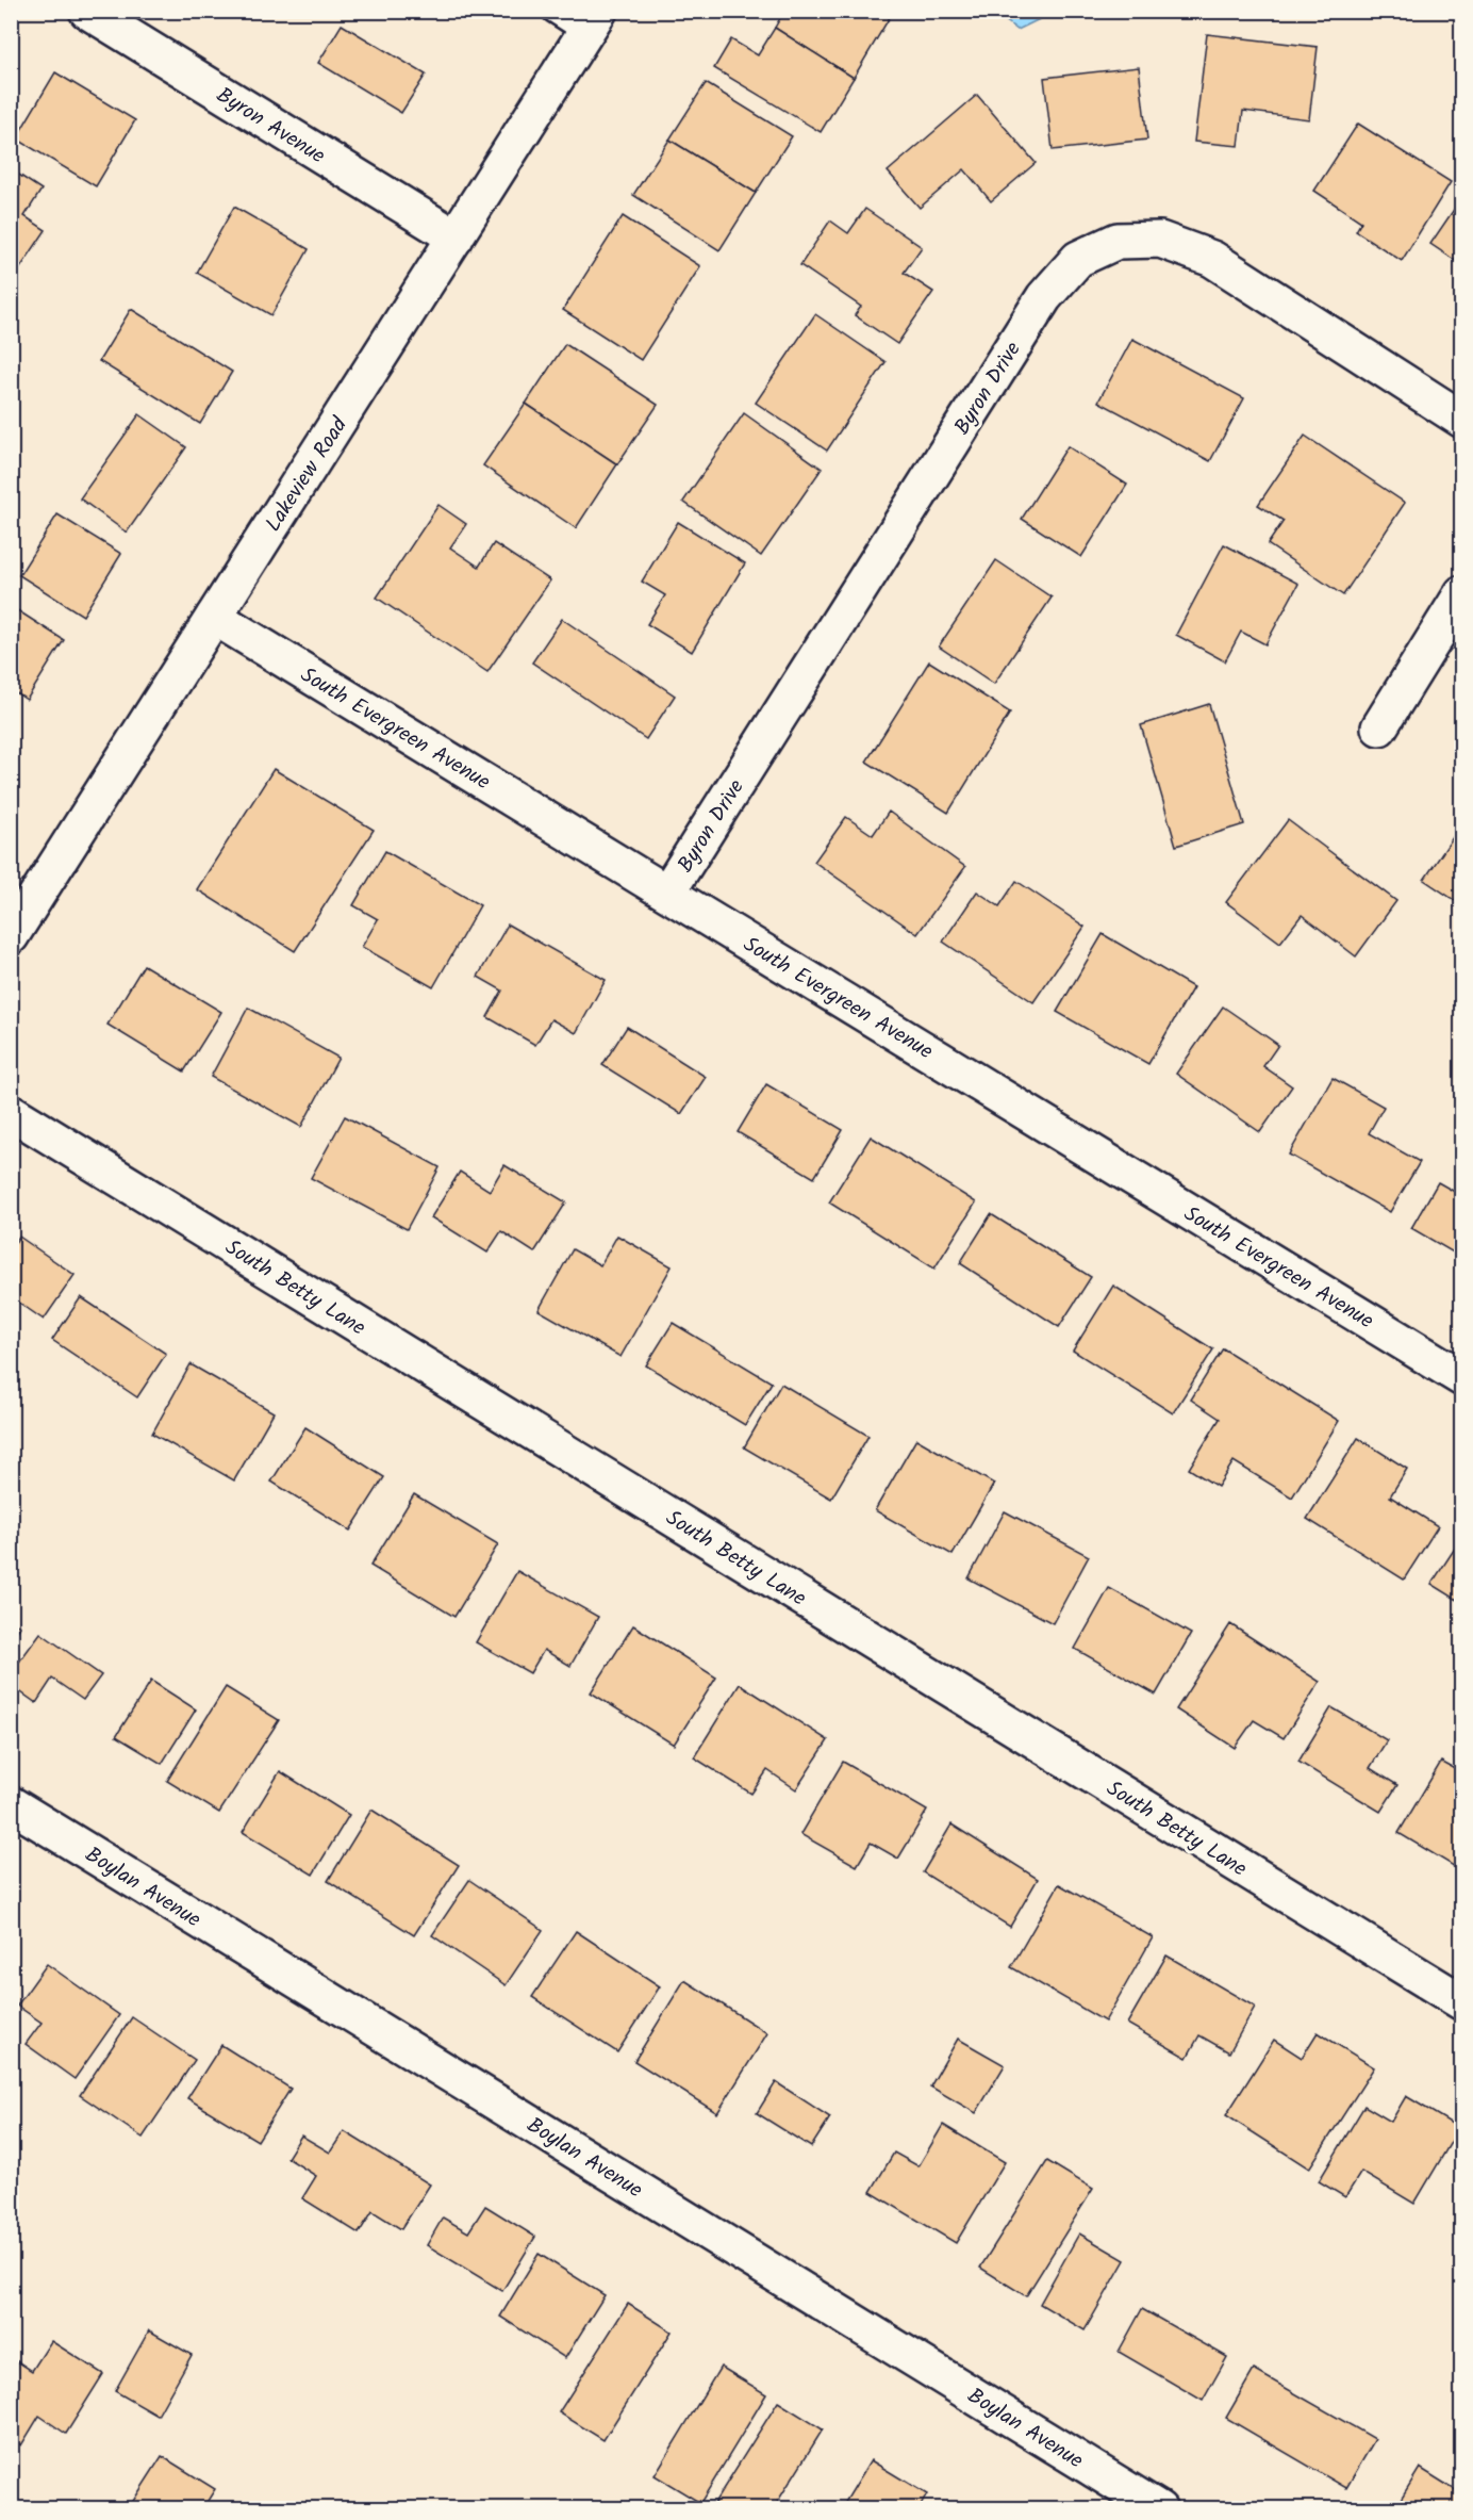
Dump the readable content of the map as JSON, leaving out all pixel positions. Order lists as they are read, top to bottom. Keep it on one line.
{"streets":{"street":["Byron Avenue","Byron Drive","Lakeview Road","South Evergreen Avenue","South Betty Lane","Boylan Avenue"]},"crossings":[["Byron Avenue","Lakeview Road"],["Byron Drive","South Evergreen Avenue"],["Lakeview Road","South Evergreen Avenue"]]}
